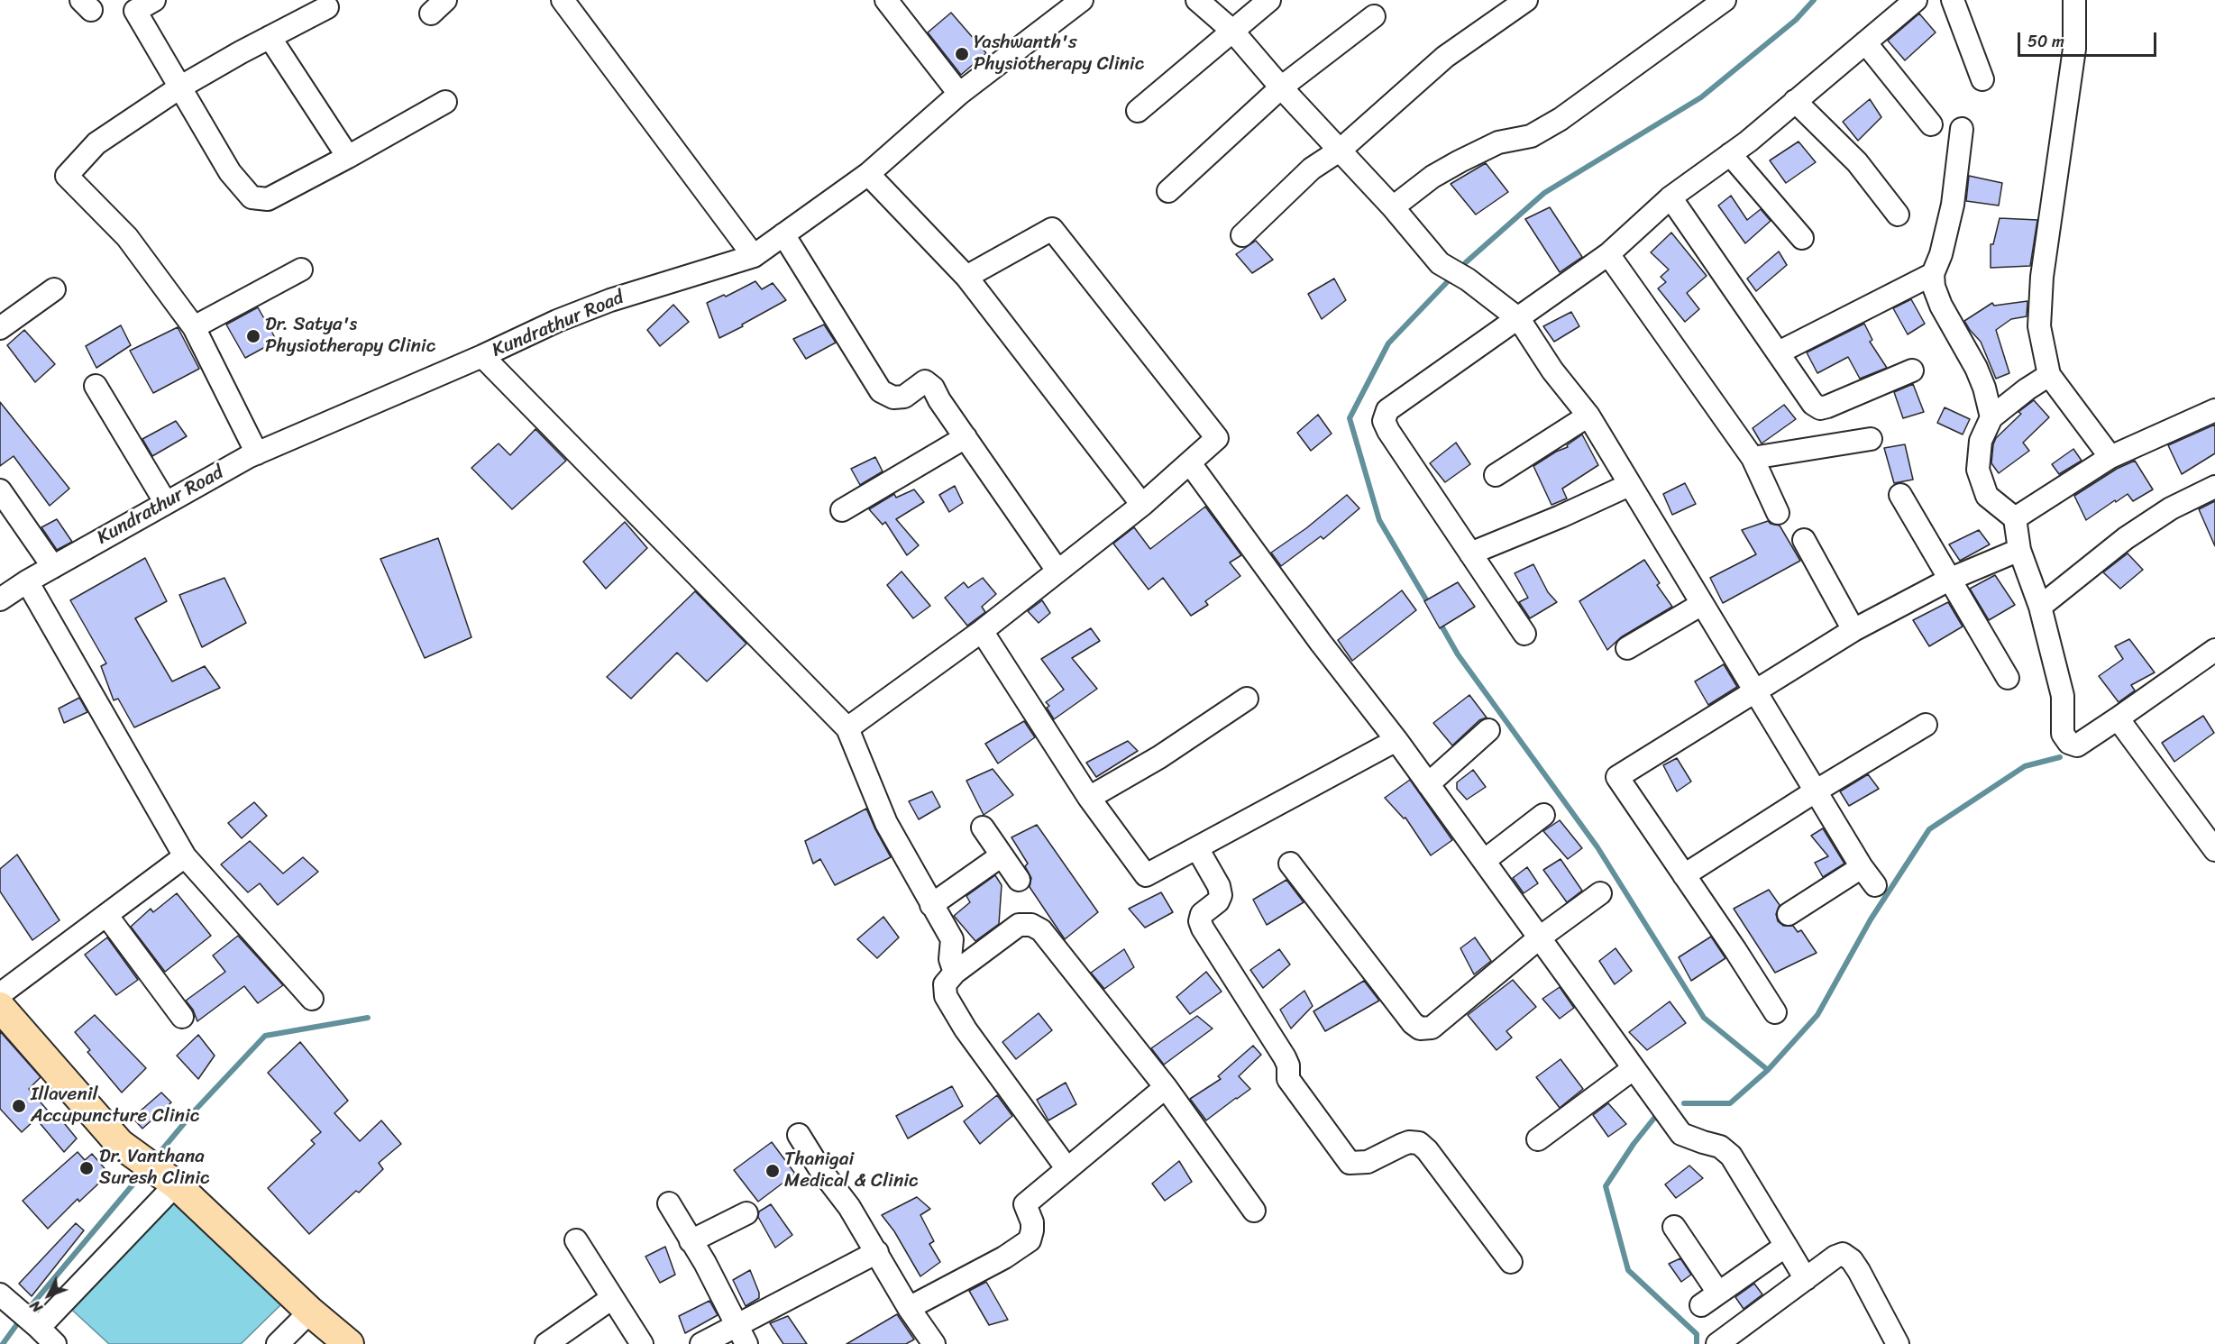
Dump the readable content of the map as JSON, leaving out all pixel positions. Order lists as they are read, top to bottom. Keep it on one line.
{"streets":{"street":["Kundrathur Road"]},"places":["Yashwanth's Physiotherapy Clinic","Dr. Satya's Physiotherapy Clinic","Illavenil Accupuncture Clinic","Dr. Vanthana Suresh Clinic","Thanigai Medical & Clinic"],"scale_bar":"50 m","north":"bottom left"}
